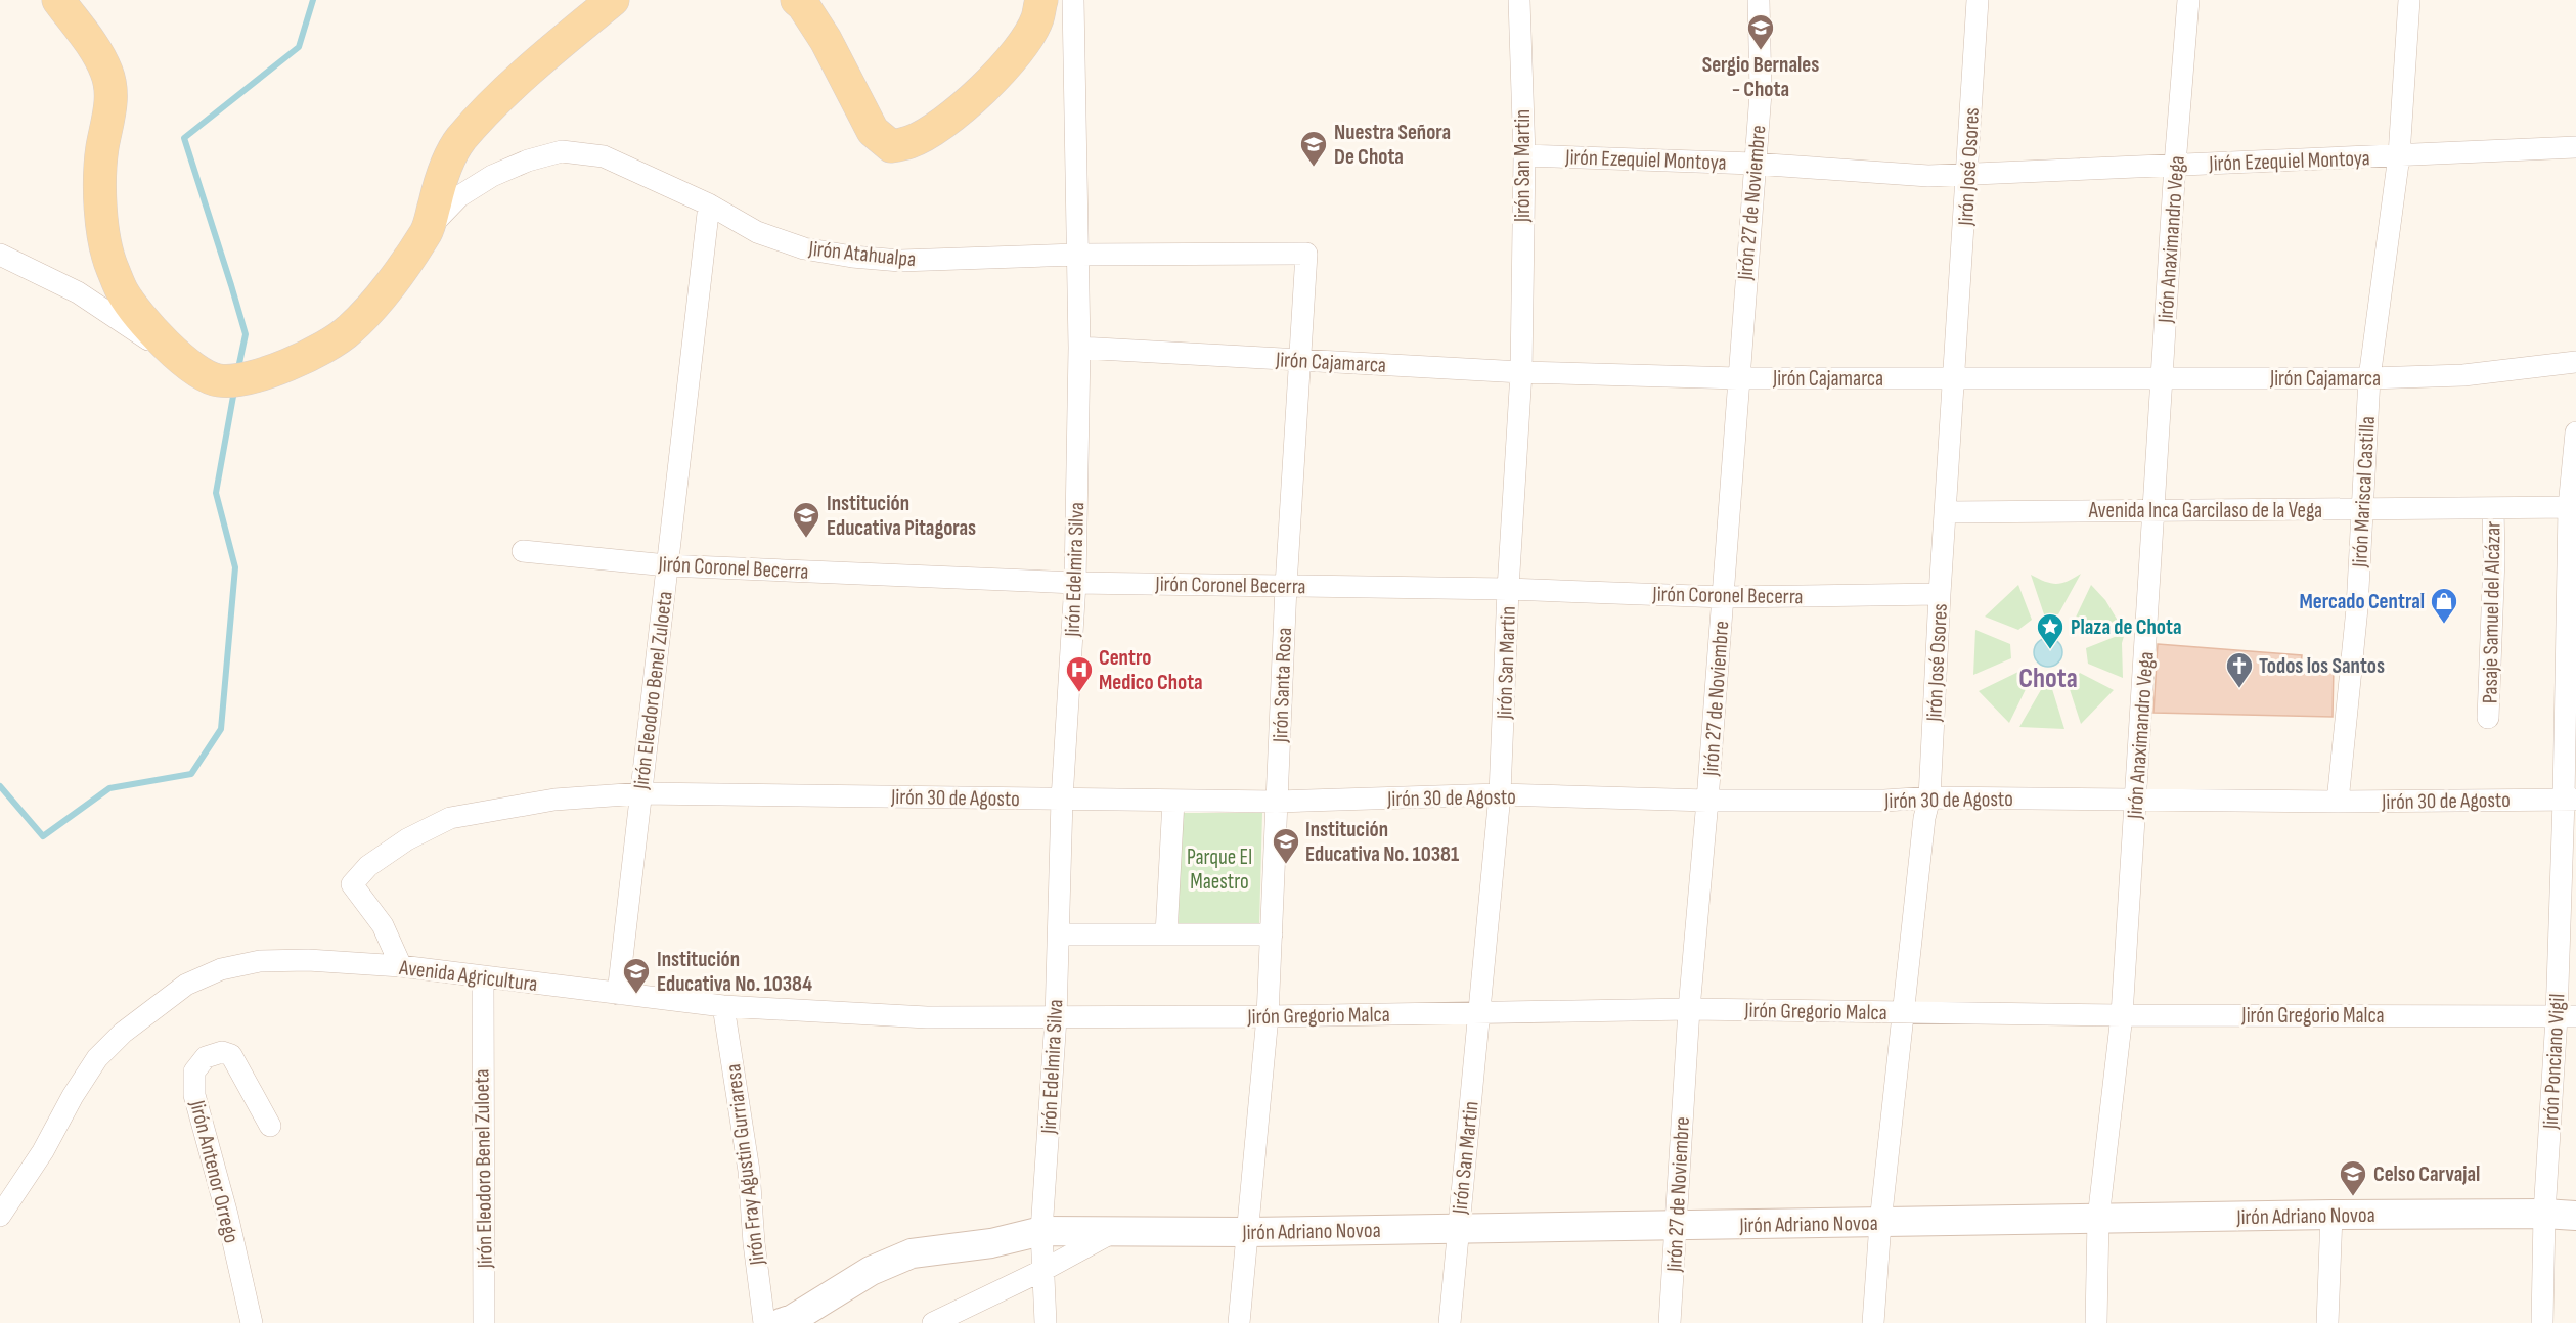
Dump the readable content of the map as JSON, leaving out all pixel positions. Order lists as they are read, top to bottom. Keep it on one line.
{"streets":{"street":["Jirón Ezequiel Montoya","Jirón San Martin","Jirón José Osores","Jirón 27 de Noviembre","Jirón Anaximandro Vega","Jirón Atahualpa","Jirón Cajamarca","Jirón Mariscal Castilla","Avenida Inca Garcilaso de la Vega","Jirón Coronel Becerra","Jirón Edelmira Silva","Pasaje Samuel del Alcázar","Jirón Santa Rosa","Jirón Eleodoro Benel Zuloeta","Jirón 30 de Agosto","Avenida Agricultura","Jirón Gregorio Malca","Jirón Ponciano Vigil","Jirón Fray Agustin Gurriaresa","Jirón Antenor Orrego","Jirón Adriano Novoa"]},"crossings":[["Jirón Ezequiel Montoya","Jirón San Martin"],["Jirón Ezequiel Montoya","Jirón José Osores"],["Jirón Ezequiel Montoya","Jirón 27 de Noviembre"],["Jirón Ezequiel Montoya","Jirón Anaximandro Vega"],["Jirón Ezequiel Montoya","Jirón Mariscal Castilla"],["Jirón San Martin","Jirón Cajamarca"],["Jirón San Martin","Jirón Coronel Becerra"],["Jirón San Martin","Jirón 30 de Agosto"],["Jirón San Martin","Jirón Gregorio Malca"],["Jirón San Martin","Jirón Adriano Novoa"],["Jirón José Osores","Jirón Cajamarca"],["Jirón José Osores","Avenida Inca Garcilaso de la Vega"],["Jirón José Osores","Jirón Coronel Becerra"],["Jirón José Osores","Jirón 30 de Agosto"],["Jirón José Osores","Jirón Gregorio Malca"],["Jirón José Osores","Jirón Adriano Novoa"],["Jirón 27 de Noviembre","Jirón Cajamarca"],["Jirón 27 de Noviembre","Jirón Coronel Becerra"],["Jirón 27 de Noviembre","Jirón 30 de Agosto"],["Jirón 27 de Noviembre","Jirón Gregorio Malca"],["Jirón 27 de Noviembre","Jirón Adriano Novoa"],["Jirón Anaximandro Vega","Jirón Cajamarca"],["Jirón Anaximandro Vega","Avenida Inca Garcilaso de la Vega"],["Jirón Anaximandro Vega","Jirón 30 de Agosto"],["Jirón Anaximandro Vega","Jirón Gregorio Malca"],["Jirón Anaximandro Vega","Jirón Adriano Novoa"],["Jirón Atahualpa","Jirón Edelmira Silva"],["Jirón Atahualpa","Jirón Santa Rosa"],["Jirón Atahualpa","Jirón Eleodoro Benel Zuloeta"],["Jirón Cajamarca","Jirón Mariscal Castilla"],["Jirón Cajamarca","Jirón Edelmira Silva"],["Jirón Cajamarca","Jirón Santa Rosa"],["Jirón Mariscal Castilla","Avenida Inca Garcilaso de la Vega"],["Jirón Mariscal Castilla","Jirón 30 de Agosto"],["Avenida Inca Garcilaso de la Vega","Pasaje Samuel del Alcázar"],["Avenida Inca Garcilaso de la Vega","Jirón Ponciano Vigil"],["Jirón Coronel Becerra","Jirón Edelmira Silva"],["Jirón Coronel Becerra","Jirón Santa Rosa"],["Jirón Coronel Becerra","Jirón Eleodoro Benel Zuloeta"],["Jirón Edelmira Silva","Jirón 30 de Agosto"],["Jirón Edelmira Silva","Avenida Agricultura"],["Jirón Edelmira Silva","Jirón Gregorio Malca"],["Jirón Edelmira Silva","Jirón Adriano Novoa"],["Jirón Santa Rosa","Jirón 30 de Agosto"],["Jirón Santa Rosa","Jirón Gregorio Malca"],["Jirón Santa Rosa","Jirón Adriano Novoa"],["Jirón Eleodoro Benel Zuloeta","Jirón 30 de Agosto"],["Jirón Eleodoro Benel Zuloeta","Avenida Agricultura"],["Jirón 30 de Agosto","Avenida Agricultura"],["Jirón 30 de Agosto","Jirón Ponciano Vigil"],["Avenida Agricultura","Jirón Gregorio Malca"],["Avenida Agricultura","Jirón Fray Agustin Gurriaresa"],["Jirón Gregorio Malca","Jirón Ponciano Vigil"],["Jirón Ponciano Vigil","Jirón Adriano Novoa"]],"districts":["Chota"],"parks":["Parque El Maestro"],"places":{"school or university":["Sergio Bernales - Chota","Nuestra Señora De Chota","Institución Educativa Pitagoras","Institución Educativa No. 10381","Institución Educativa No. 10384","Celso Carvajal"],"shop":["Mercado Central"],"place":["Plaza de Chota"],"church":["Todos los Santos"],"hospital":["Centro Medico Chota"]}}
